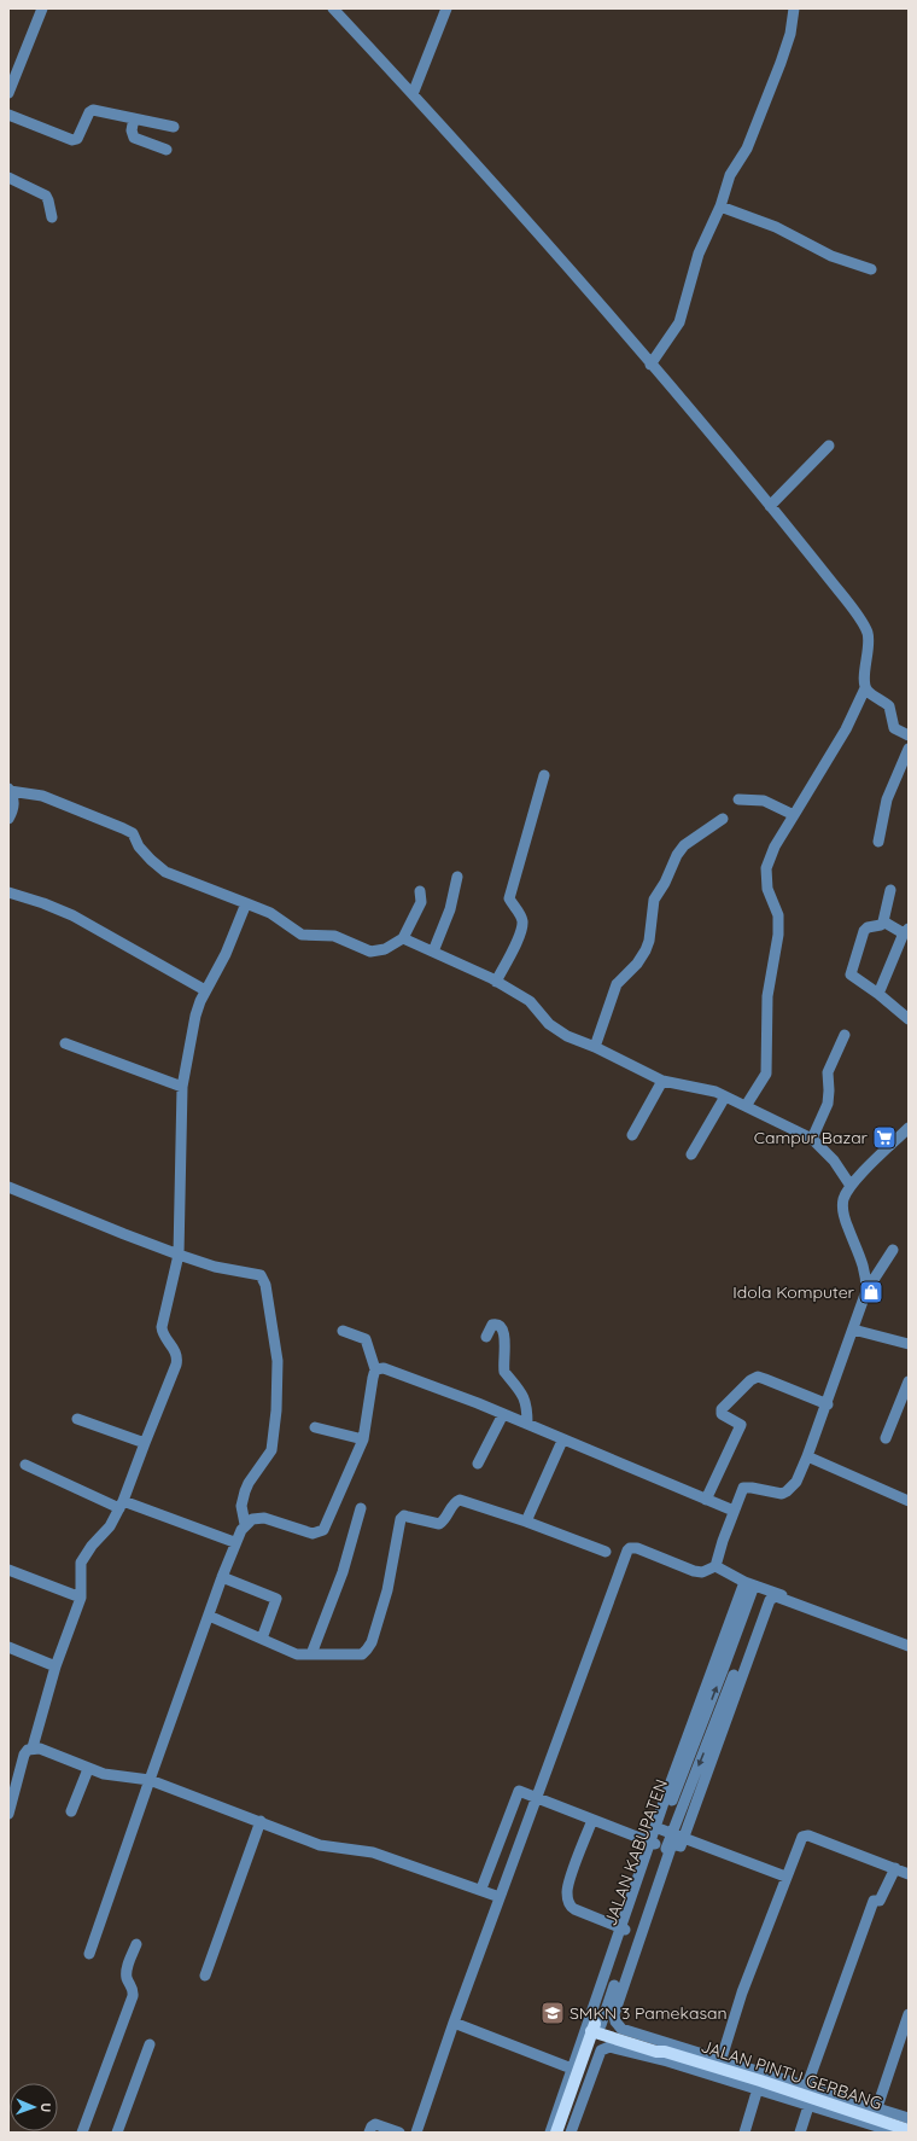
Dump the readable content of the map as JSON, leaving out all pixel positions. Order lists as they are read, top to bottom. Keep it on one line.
{"streets":{"main road":["JALAN KABUPATEN","JALAN PINTU GERBANG"]},"crossings":[["JALAN KABUPATEN","JALAN PINTU GERBANG"]],"places":{"supermarket":["Campur Bazar"],"shop":["Idola Komputer"],"school or university":["SMKN 3 Pamekasan"]},"north":"right"}
